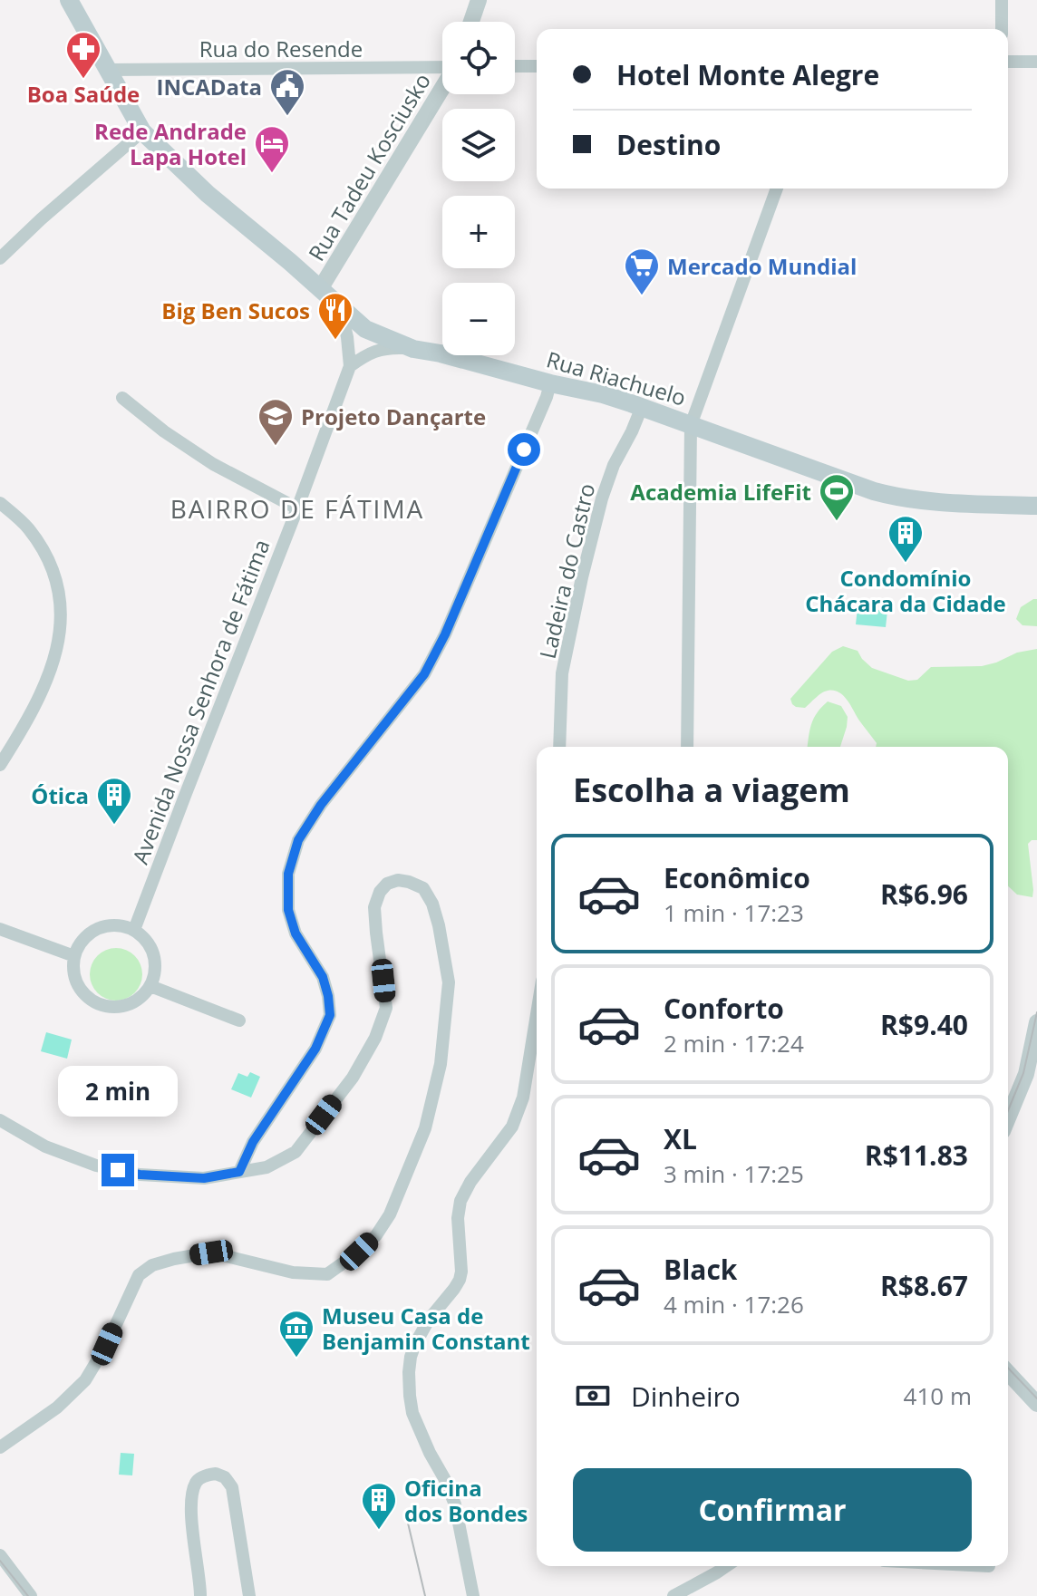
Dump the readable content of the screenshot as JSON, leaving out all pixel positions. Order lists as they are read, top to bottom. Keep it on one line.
{"streets":{"main road":["Rua Riachuelo"],"street":["Rua do Resende","Rua Tadeu Kosciusko","Ladeira do Castro","Avenida Nossa Senhora de Fátima"]},"crossings":[["Rua do Resende","Rua Riachuelo"],["Rua Tadeu Kosciusko","Rua Riachuelo"],["Rua Riachuelo","Ladeira do Castro"],["Rua Riachuelo","Avenida Nossa Senhora de Fátima"]],"districts":["BAIRRO DE FÁTIMA"],"places":{"pharmacy":["Boa Saúde"],"public building":["INCAData"],"hotel":["Rede Andrade Lapa Hotel"],"supermarket":["Mercado Mundial"],"restaurant":["Big Ben Sucos"],"school or university":["Projeto Dançarte"],"sports":["Academia LifeFit"],"building":["Condomínio Chácara da Cidade","Ótica","Oficina dos Bondes"],"museum":["Museu Casa de Benjamin Constant"]},"page":{"map_buttons":["+","−"],"banner":["Hotel Monte Alegre","Destino"],"heading":"Escolha a viagem","list":[{"name":"Econômico","note":"1 min · 17:23","value":"R$6.96"},{"name":"Conforto","note":"2 min · 17:24","value":"R$9.40"},{"name":"XL","note":"3 min · 17:25","value":"R$11.83"},{"name":"Black","note":"4 min · 17:26","value":"R$8.67"}],"bubble":"2 min","pay":["Dinheiro","410 m"],"buttons":"Confirmar"}}
